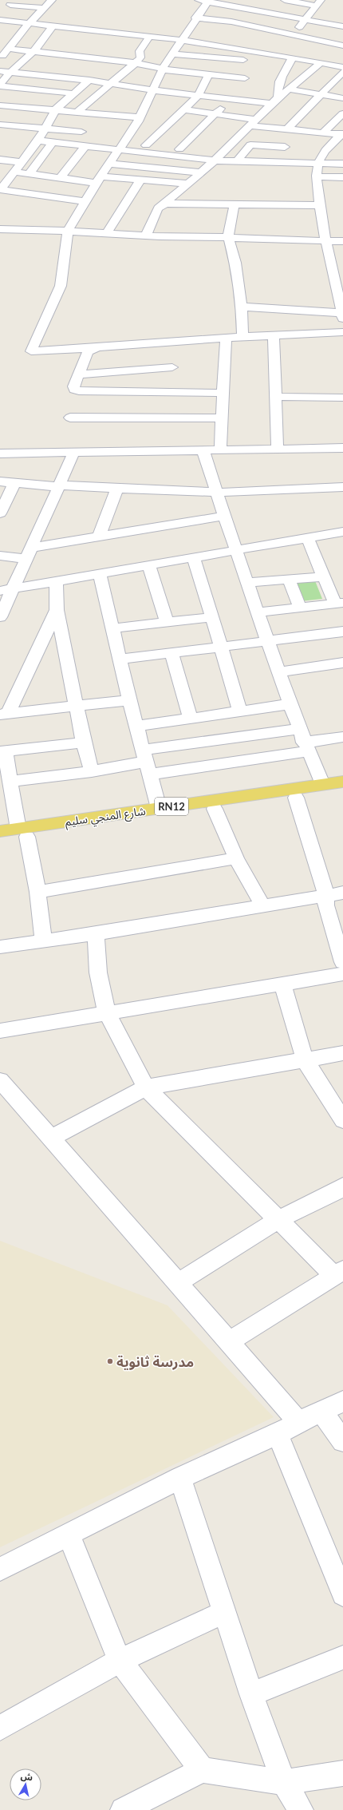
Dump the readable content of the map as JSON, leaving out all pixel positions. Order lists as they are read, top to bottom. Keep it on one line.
{"streets":{"main road":["RN12","شارع المنجي سليم"]},"places":["مدرسة ثانوية"],"north":"top"}
